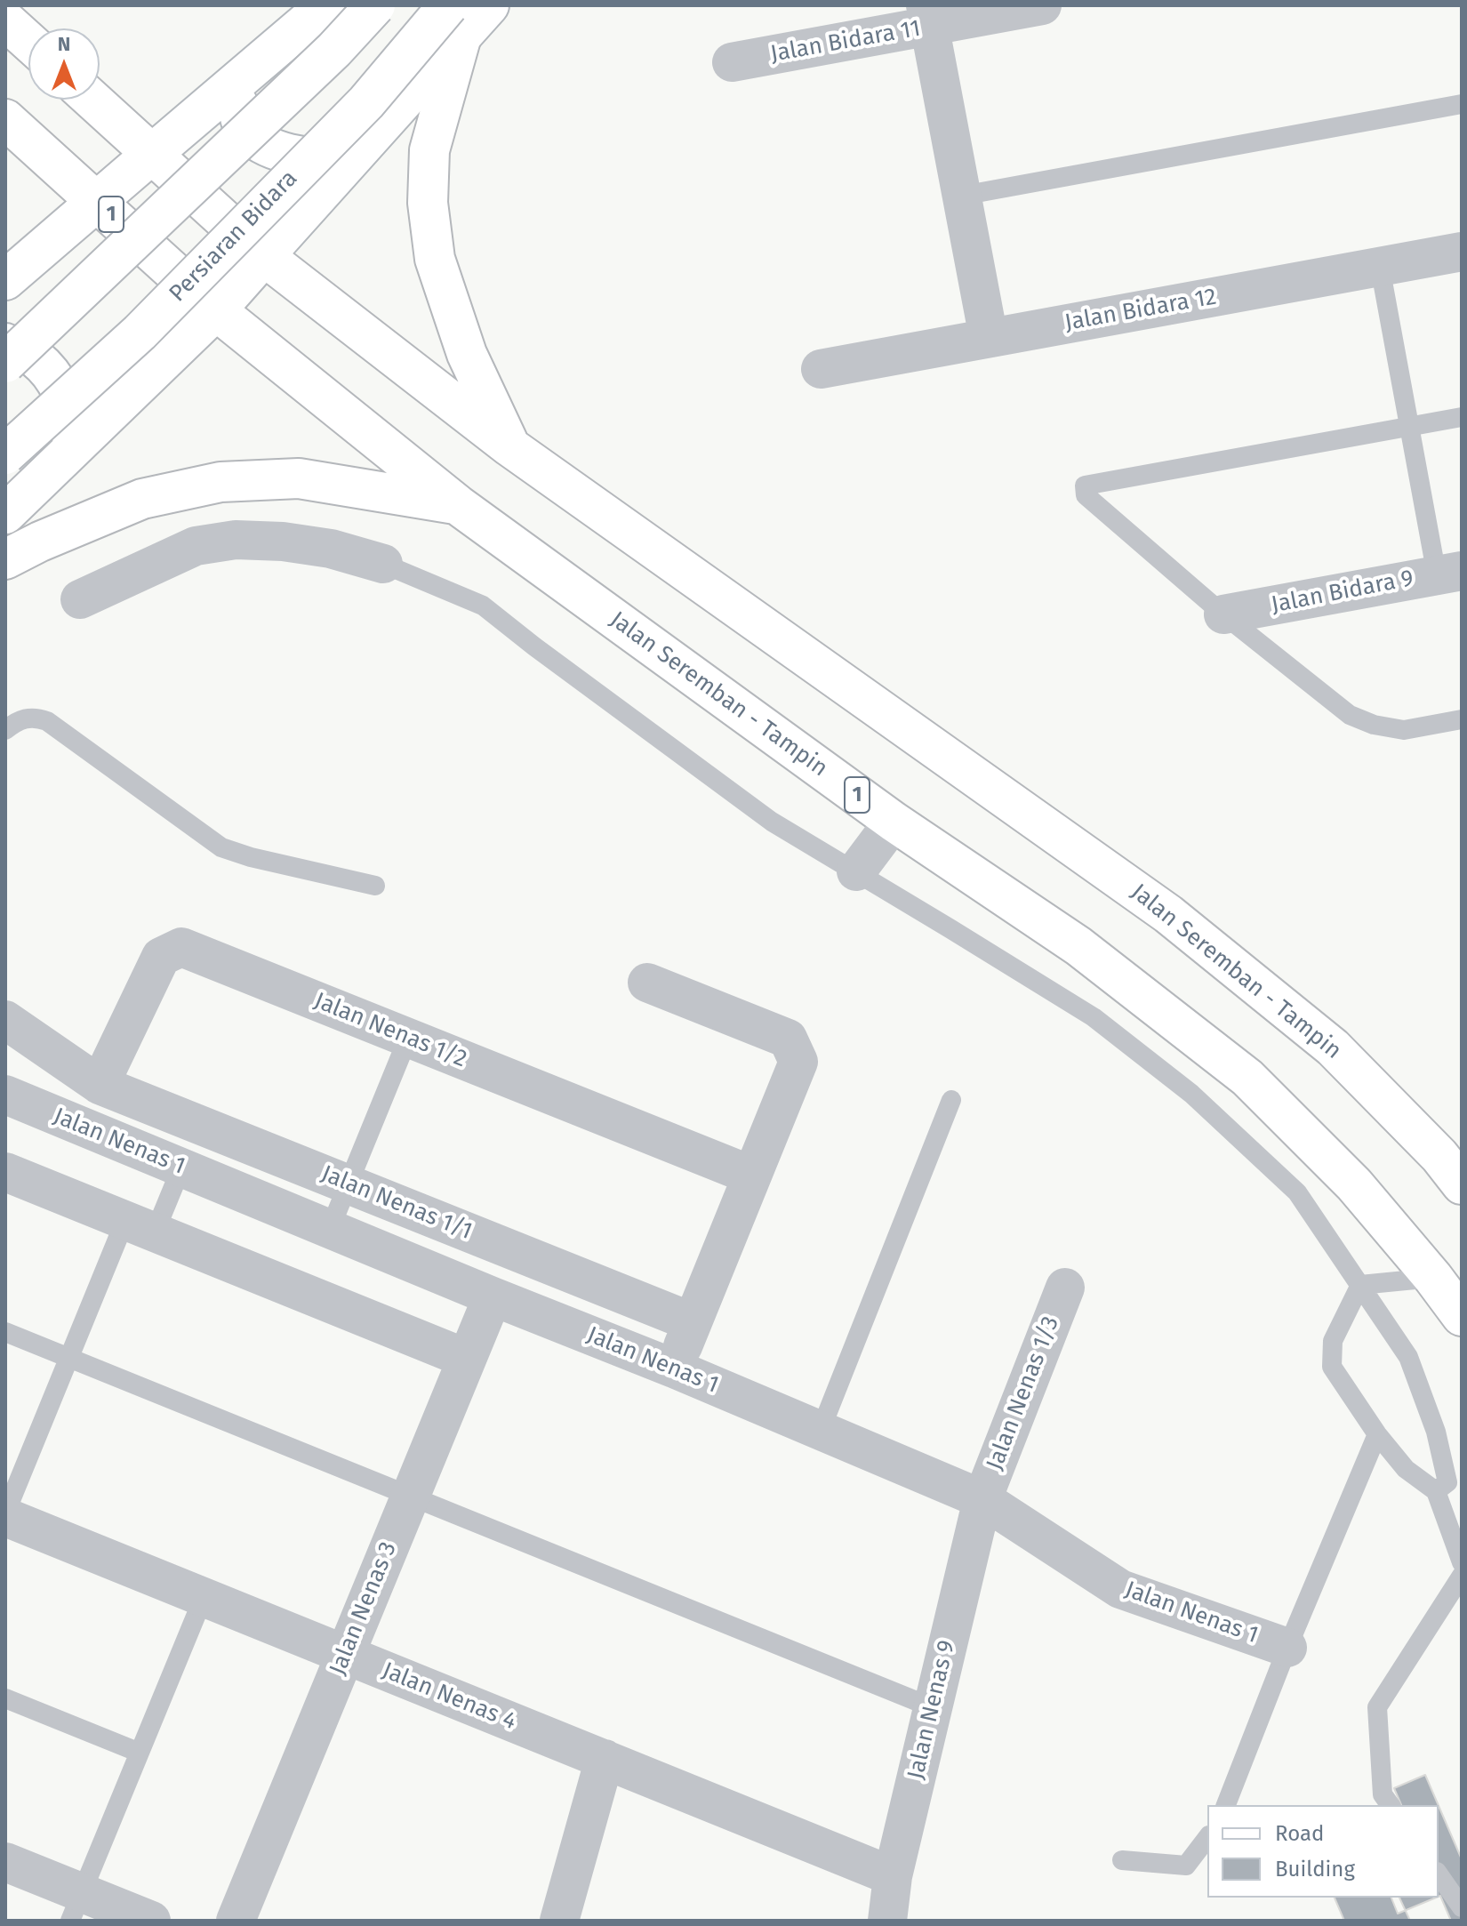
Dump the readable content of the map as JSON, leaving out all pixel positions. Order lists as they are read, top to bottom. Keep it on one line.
{"streets":{"main road":["1","Persiaran Bidara","Jalan Seremban - Tampin"],"street":["Jalan Bidara 11","Jalan Bidara 12","Jalan Bidara 9","Jalan Nenas 1/2","Jalan Nenas 1","Jalan Nenas 1/1","Jalan Nenas 1/3","Jalan Nenas 3","Jalan Nenas 4","Jalan Nenas 9"]},"crossings":[["1","Persiaran Bidara"],["1","Jalan Seremban - Tampin"],["Persiaran Bidara","Jalan Seremban - Tampin"],["Jalan Nenas 1/2","Jalan Nenas 1/1"],["Jalan Nenas 1","Jalan Nenas 1/3"],["Jalan Nenas 1","Jalan Nenas 3"],["Jalan Nenas 1","Jalan Nenas 9"],["Jalan Nenas 1/3","Jalan Nenas 9"],["Jalan Nenas 3","Jalan Nenas 4"],["Jalan Nenas 4","Jalan Nenas 9"]],"legend":["Road","Building"],"north":"top"}
